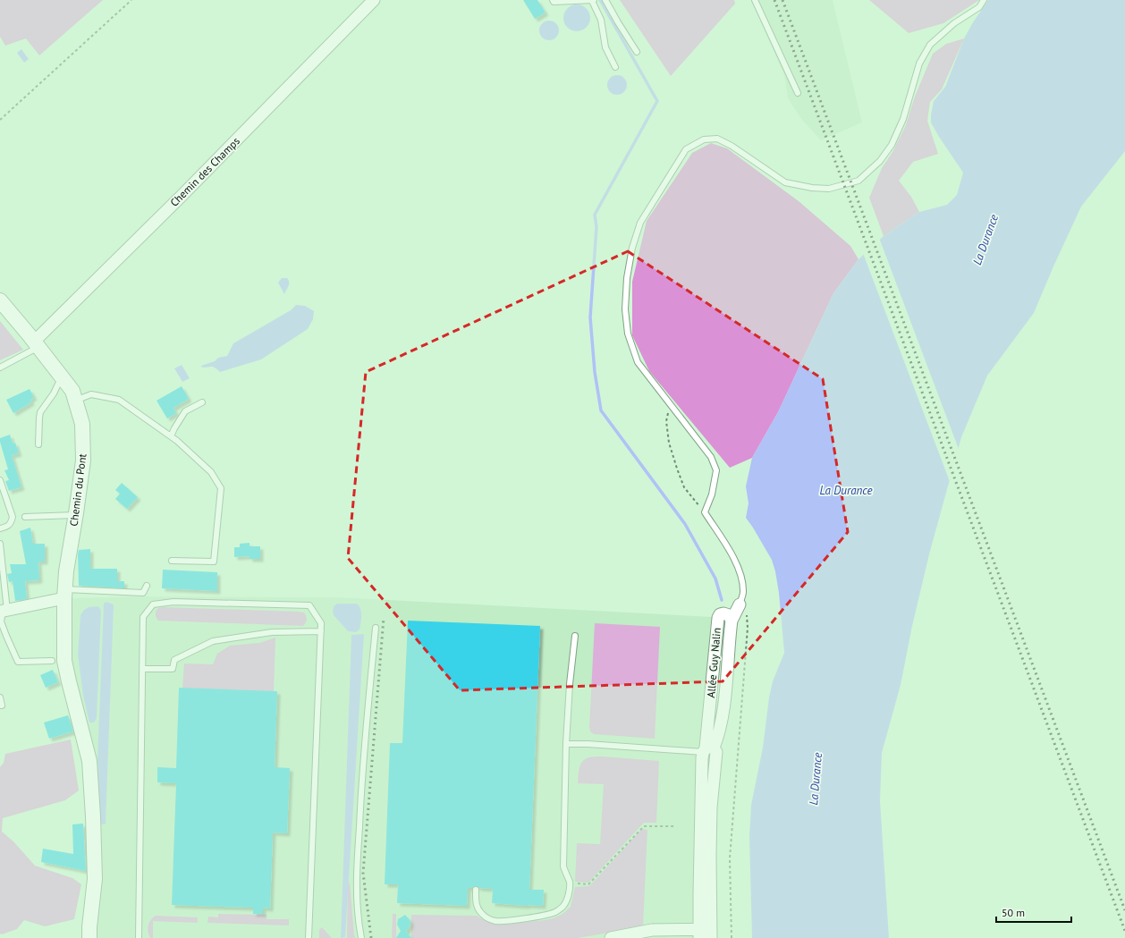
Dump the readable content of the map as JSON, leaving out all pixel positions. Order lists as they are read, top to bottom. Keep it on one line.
{"streets":{"street":["Chemin des Champs","Chemin du Pont","Allée Guy Nalin"]},"crossings":[["Chemin des Champs","Chemin du Pont"]],"water":["La Durance"],"scale_bar":"50 m"}
